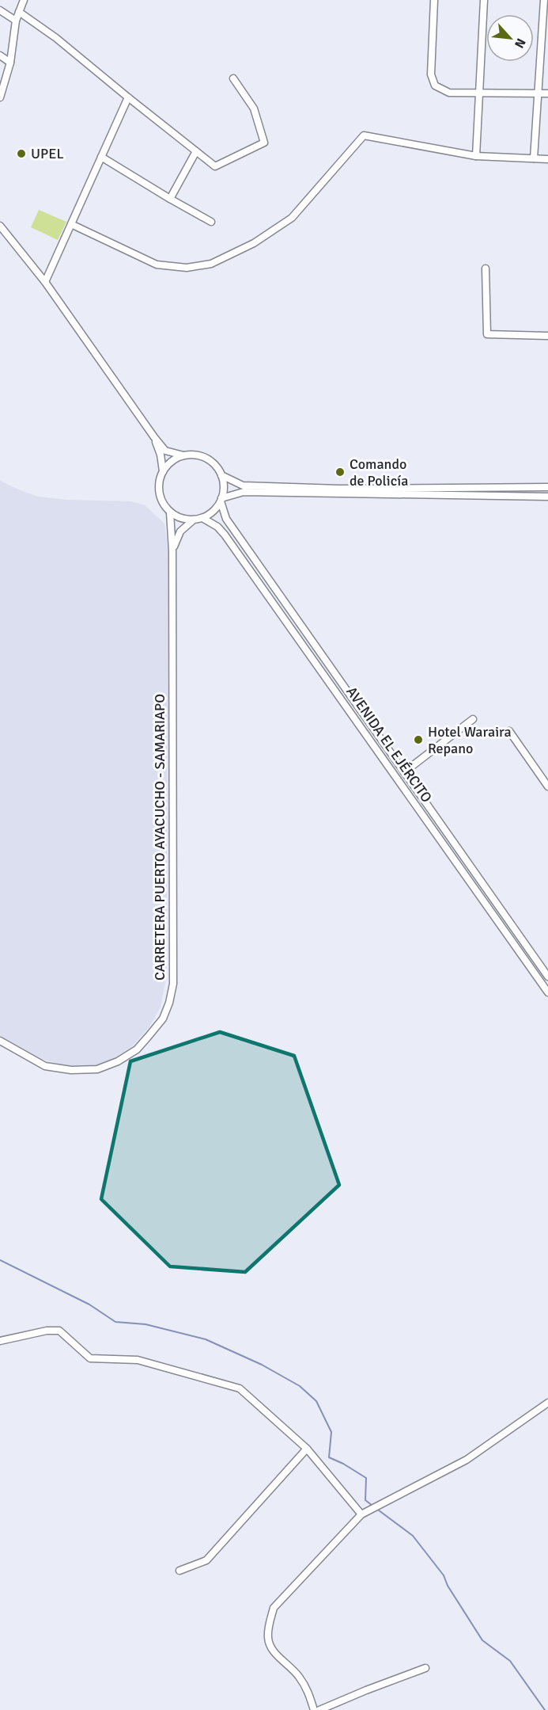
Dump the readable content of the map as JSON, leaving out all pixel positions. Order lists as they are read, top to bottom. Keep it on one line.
{"streets":{"street":["AVENIDA EL EJÉRCITO","CARRETERA PUERTO AYACUCHO - SAMARIAPO"]},"crossings":[["AVENIDA EL EJÉRCITO","CARRETERA PUERTO AYACUCHO - SAMARIAPO"]],"places":["UPEL","Comando de Policía","Hotel Waraira Repano"],"north":"bottom right"}
